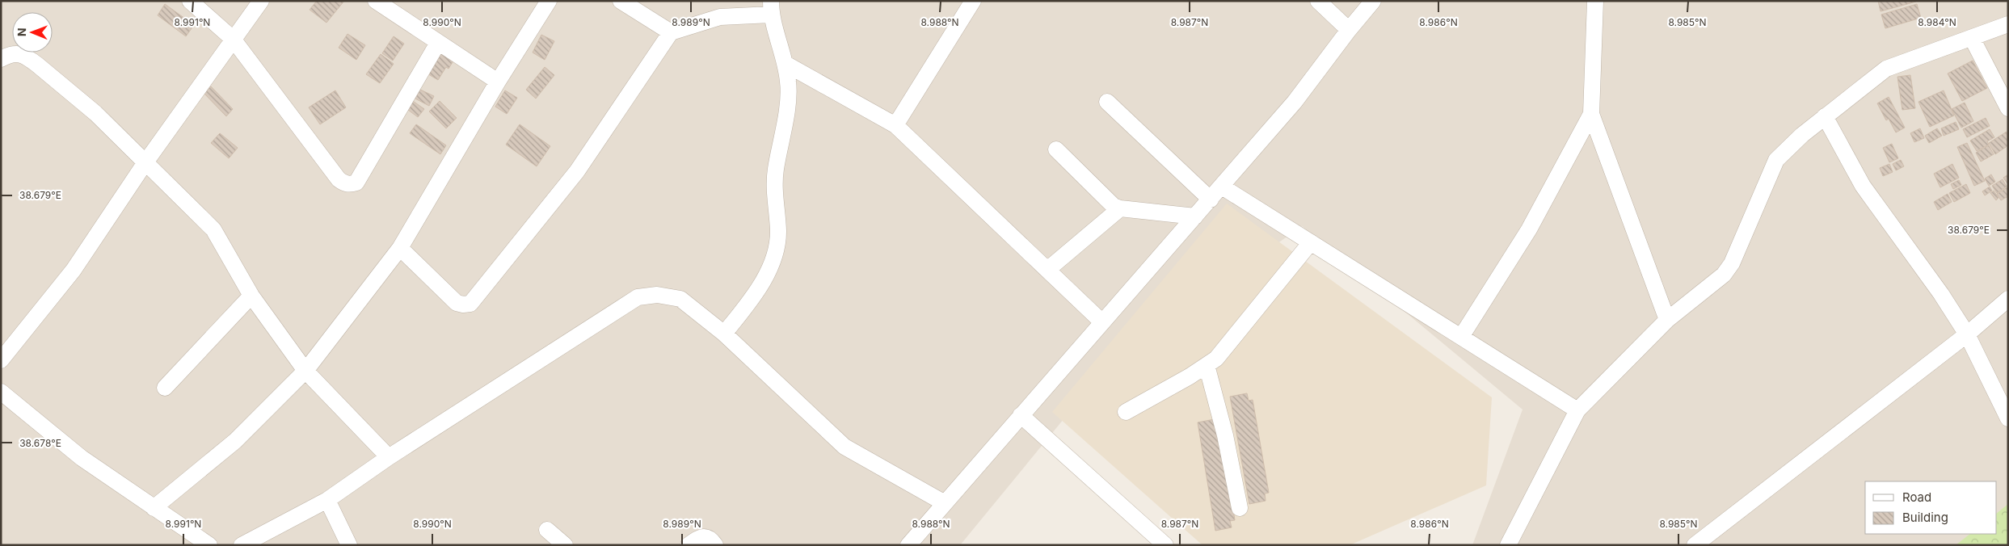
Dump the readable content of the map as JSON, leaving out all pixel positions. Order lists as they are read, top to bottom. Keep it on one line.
{"legend":["Road","Building"],"north":"left","coordinates":["8.991°N","8.990°N","8.989°N","8.988°N","8.987°N","8.986°N","8.985°N","8.984°N","38.679°E","38.678°E"]}
